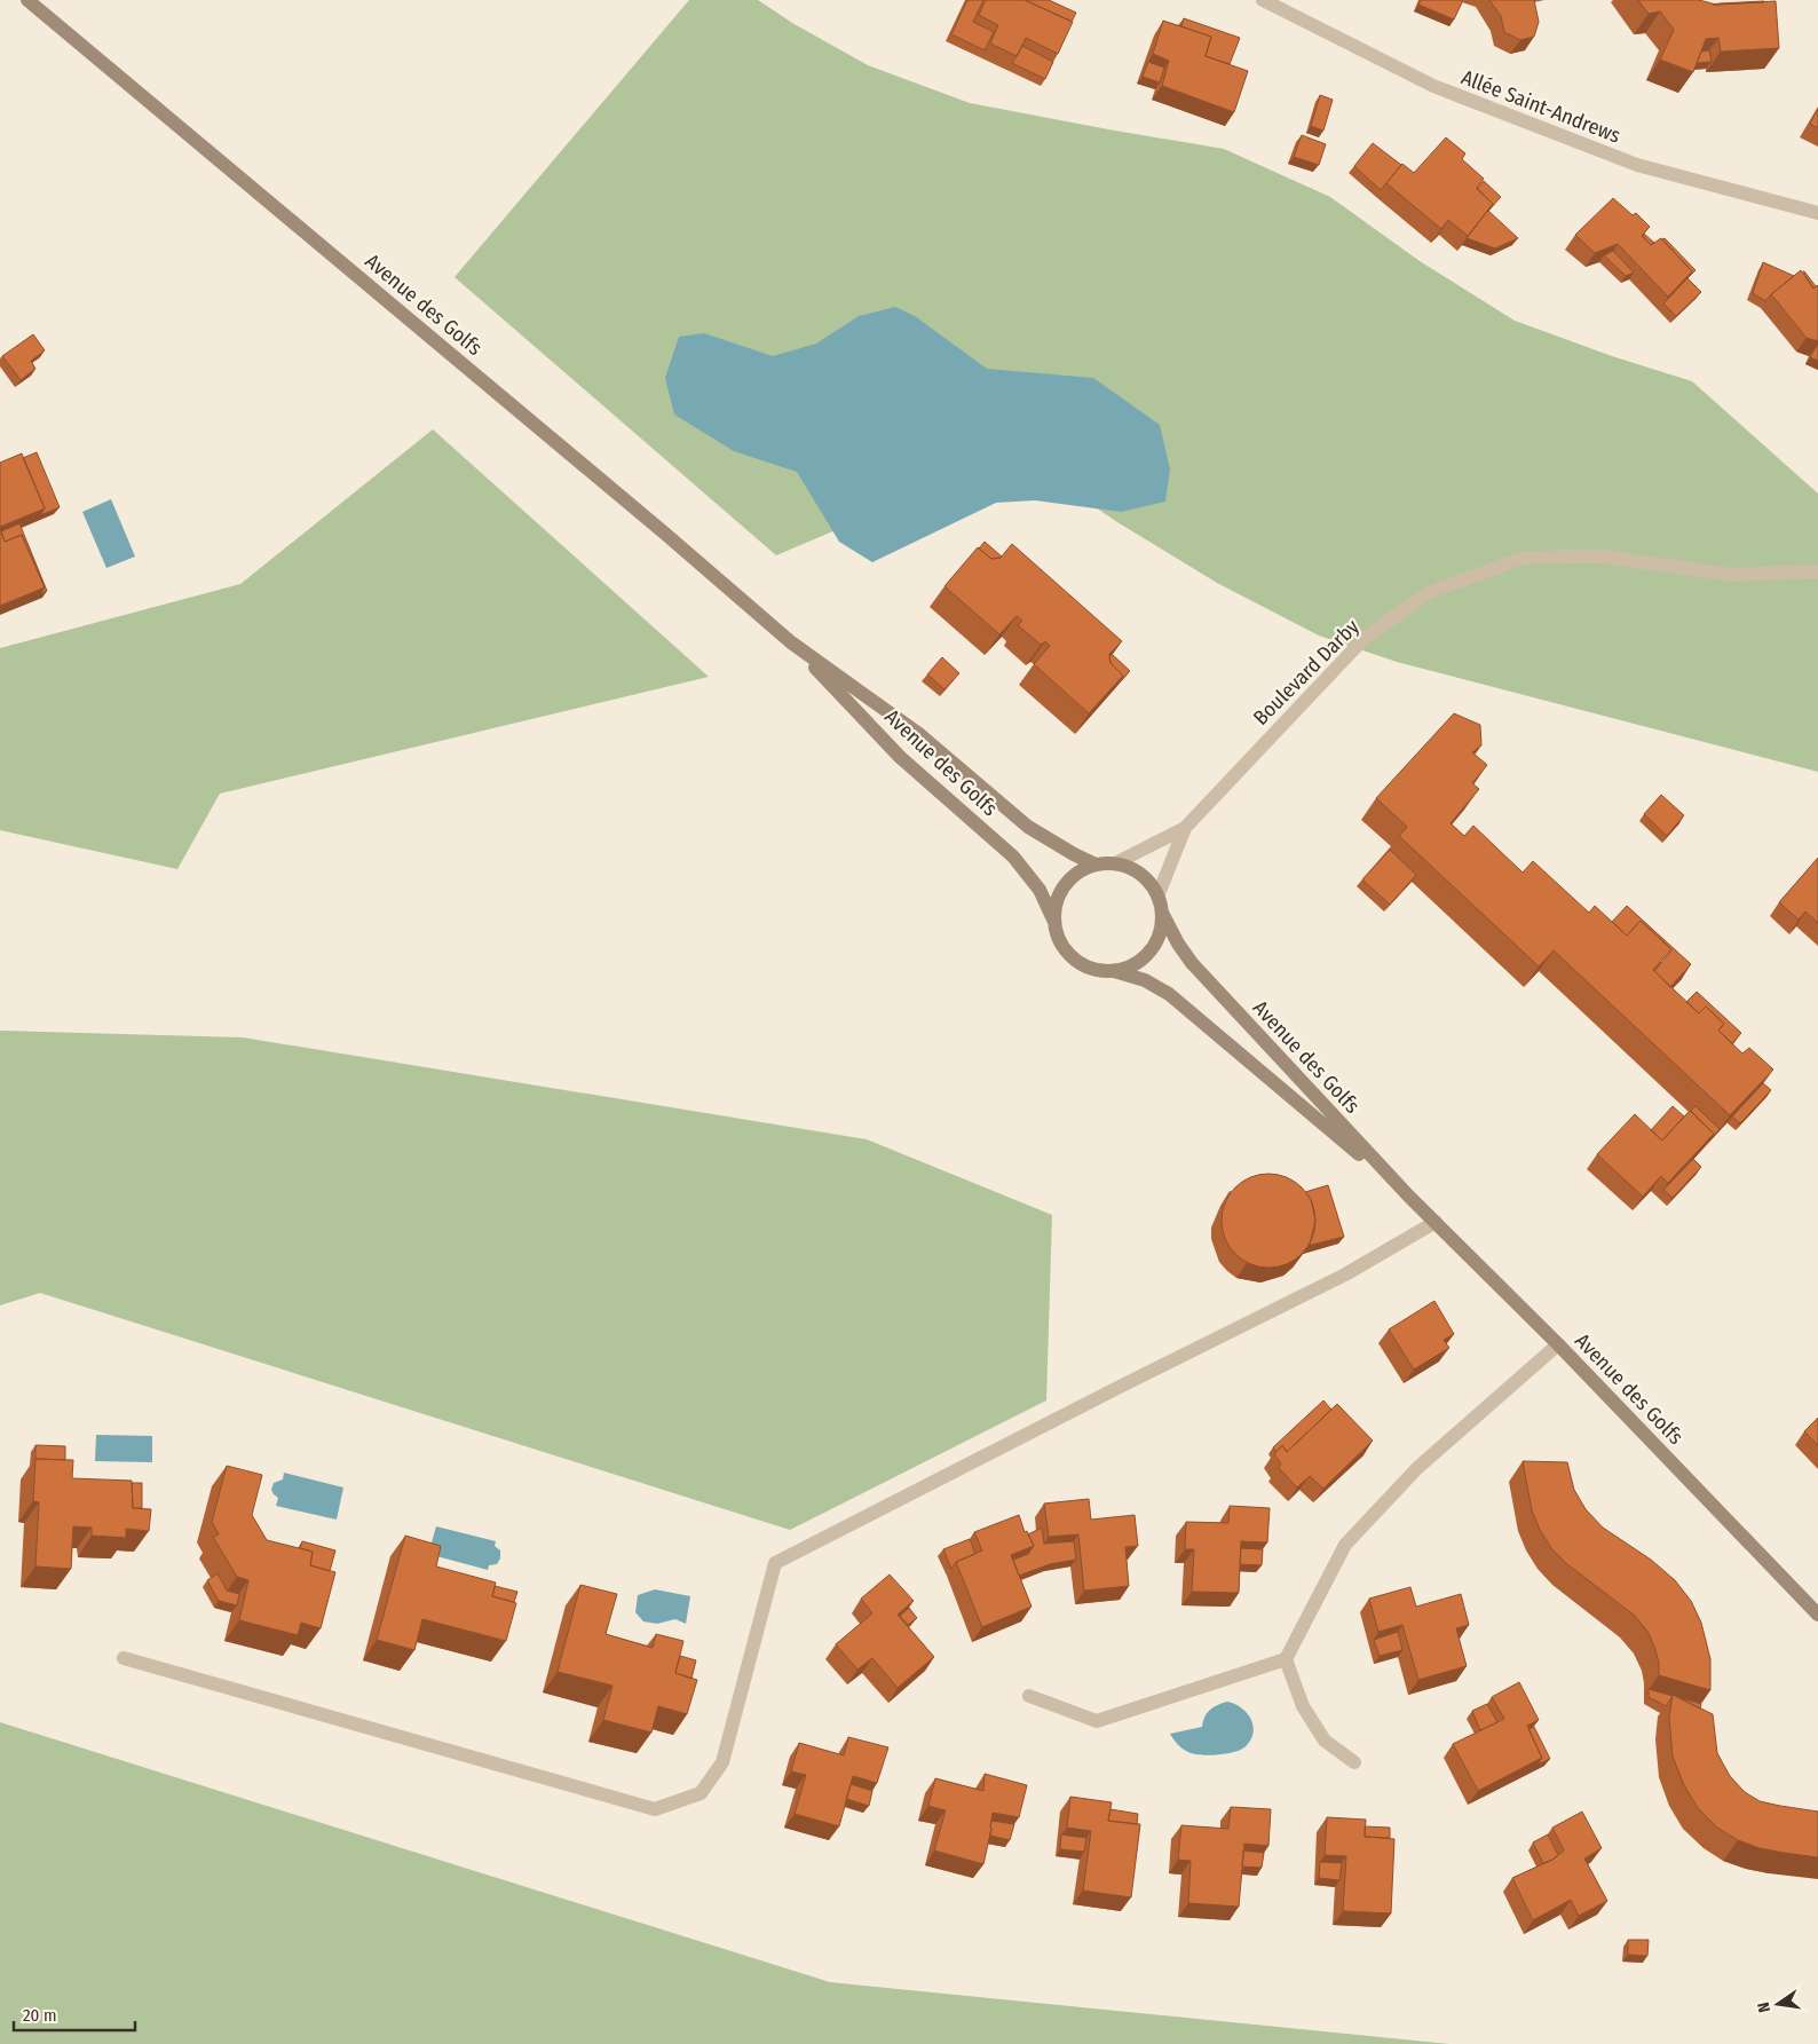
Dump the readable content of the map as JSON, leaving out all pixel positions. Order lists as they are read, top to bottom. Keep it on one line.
{"streets":{"main road":["Avenue des Golfs"],"street":["Allée Saint-Andrews","Boulevard Darby"]},"crossings":[["Avenue des Golfs","Boulevard Darby"]],"scale_bar":"20 m","north":"left"}
